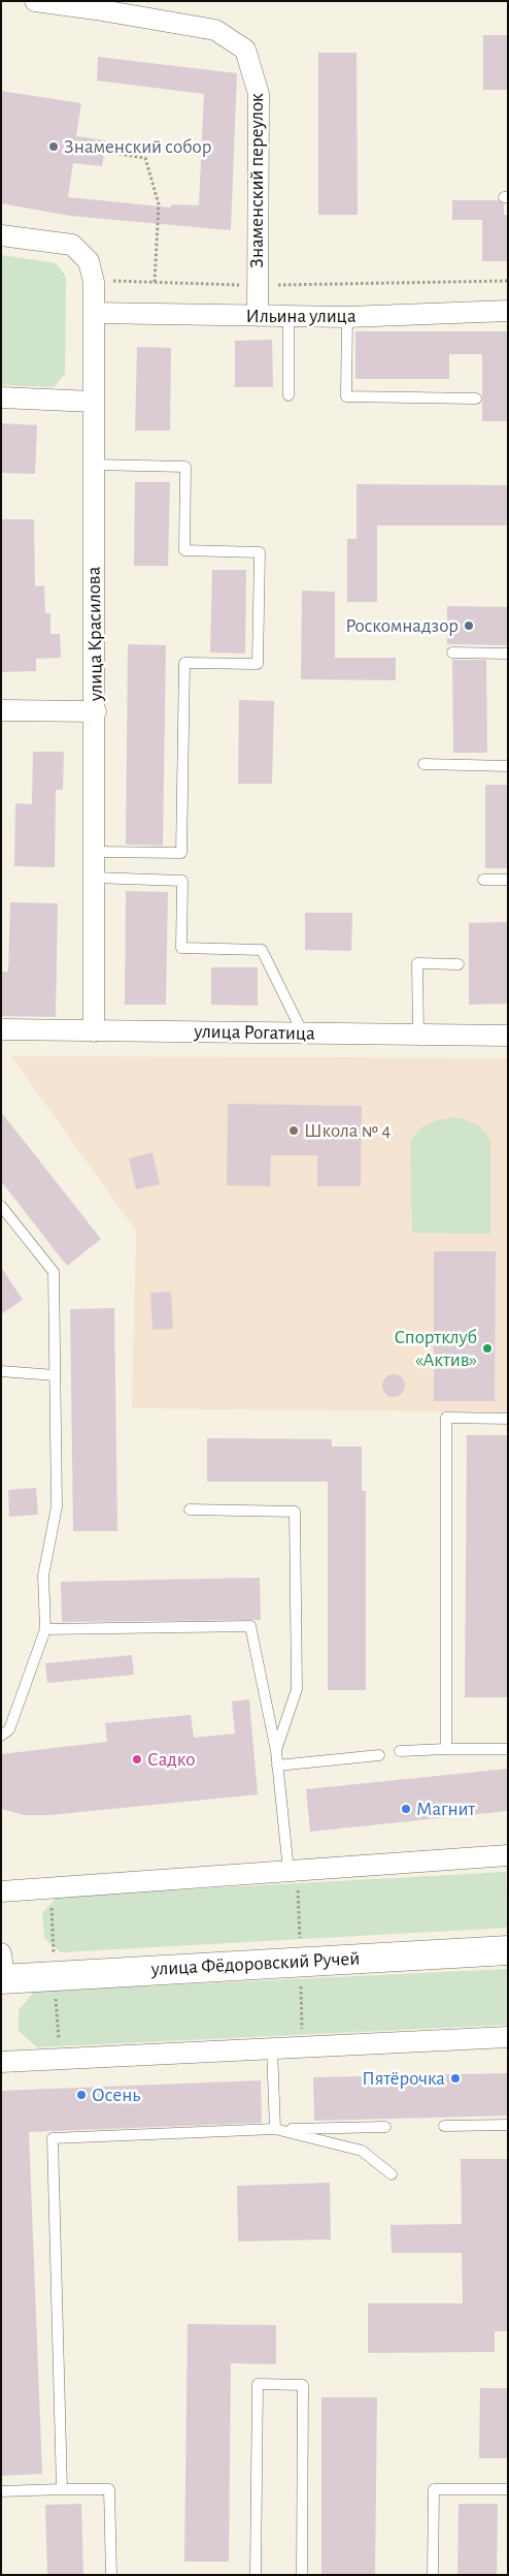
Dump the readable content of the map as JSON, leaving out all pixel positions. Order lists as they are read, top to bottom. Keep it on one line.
{"streets":{"main road":["улица Фёдоровский Ручей"],"street":["Знаменский переулок","Ильина улица","улица Красилова","улица Рогатица"]},"crossings":[["Знаменский переулок","Ильина улица"],["Ильина улица","улица Красилова"],["улица Красилова","улица Рогатица"]],"places":["Знаменский собор","Роскомнадзор","Школа № 4","Спортклуб «Актив»","Садко","Магнит","Пятёрочка","Осень"]}
